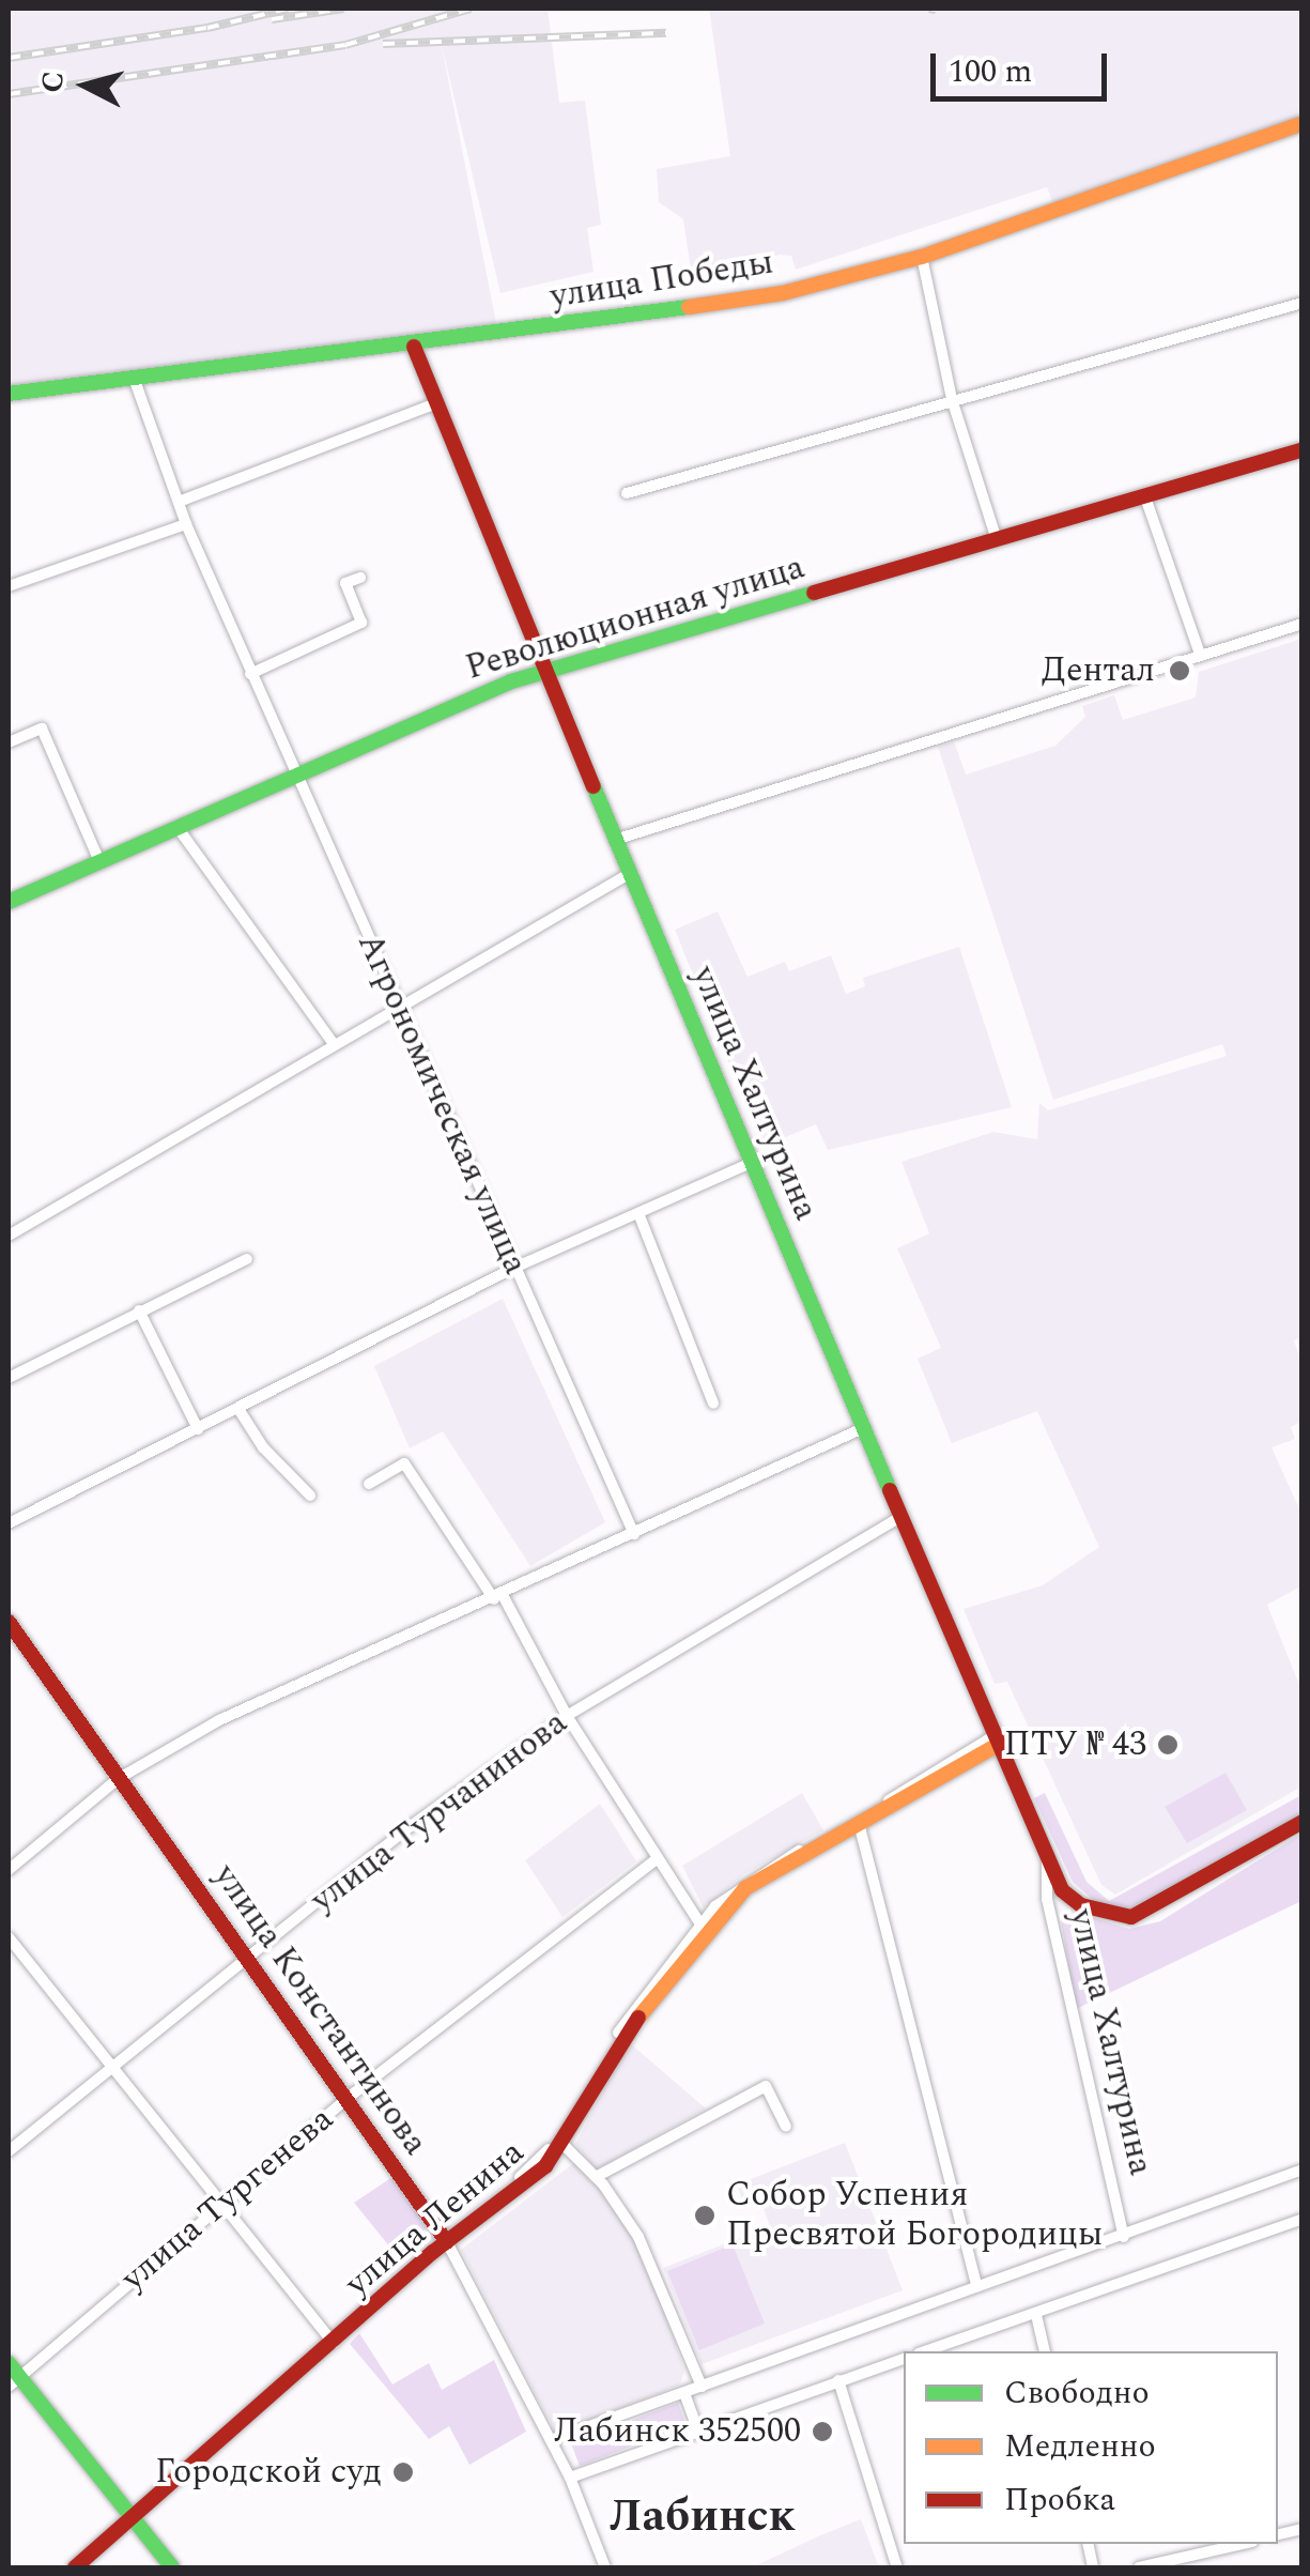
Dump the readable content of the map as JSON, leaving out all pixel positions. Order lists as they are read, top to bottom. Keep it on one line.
{"streets":{"street":["улица Победы","Революционная улица","улица Халтурина","Агрономическая улица","улица Турчанинова","улица Константинова","улица Тургенева","улица Ленина"]},"crossings":[["улица Победы","улица Халтурина"],["улица Победы","Агрономическая улица"],["Революционная улица","улица Халтурина"],["Революционная улица","Агрономическая улица"],["улица Халтурина","улица Турчанинова"],["улица Халтурина","улица Ленина"],["улица Турчанинова","улица Константинова"],["улица Константинова","улица Тургенева"],["улица Константинова","улица Ленина"]],"districts":["Лабинск"],"places":["Дентал","ПТУ № 43","Собор Успения Пресвятой Богородицы","Лабинск 352500","Городской суд"],"legend":["Свободно","Медленно","Пробка"],"scale_bar":"100 m","north":"left"}
